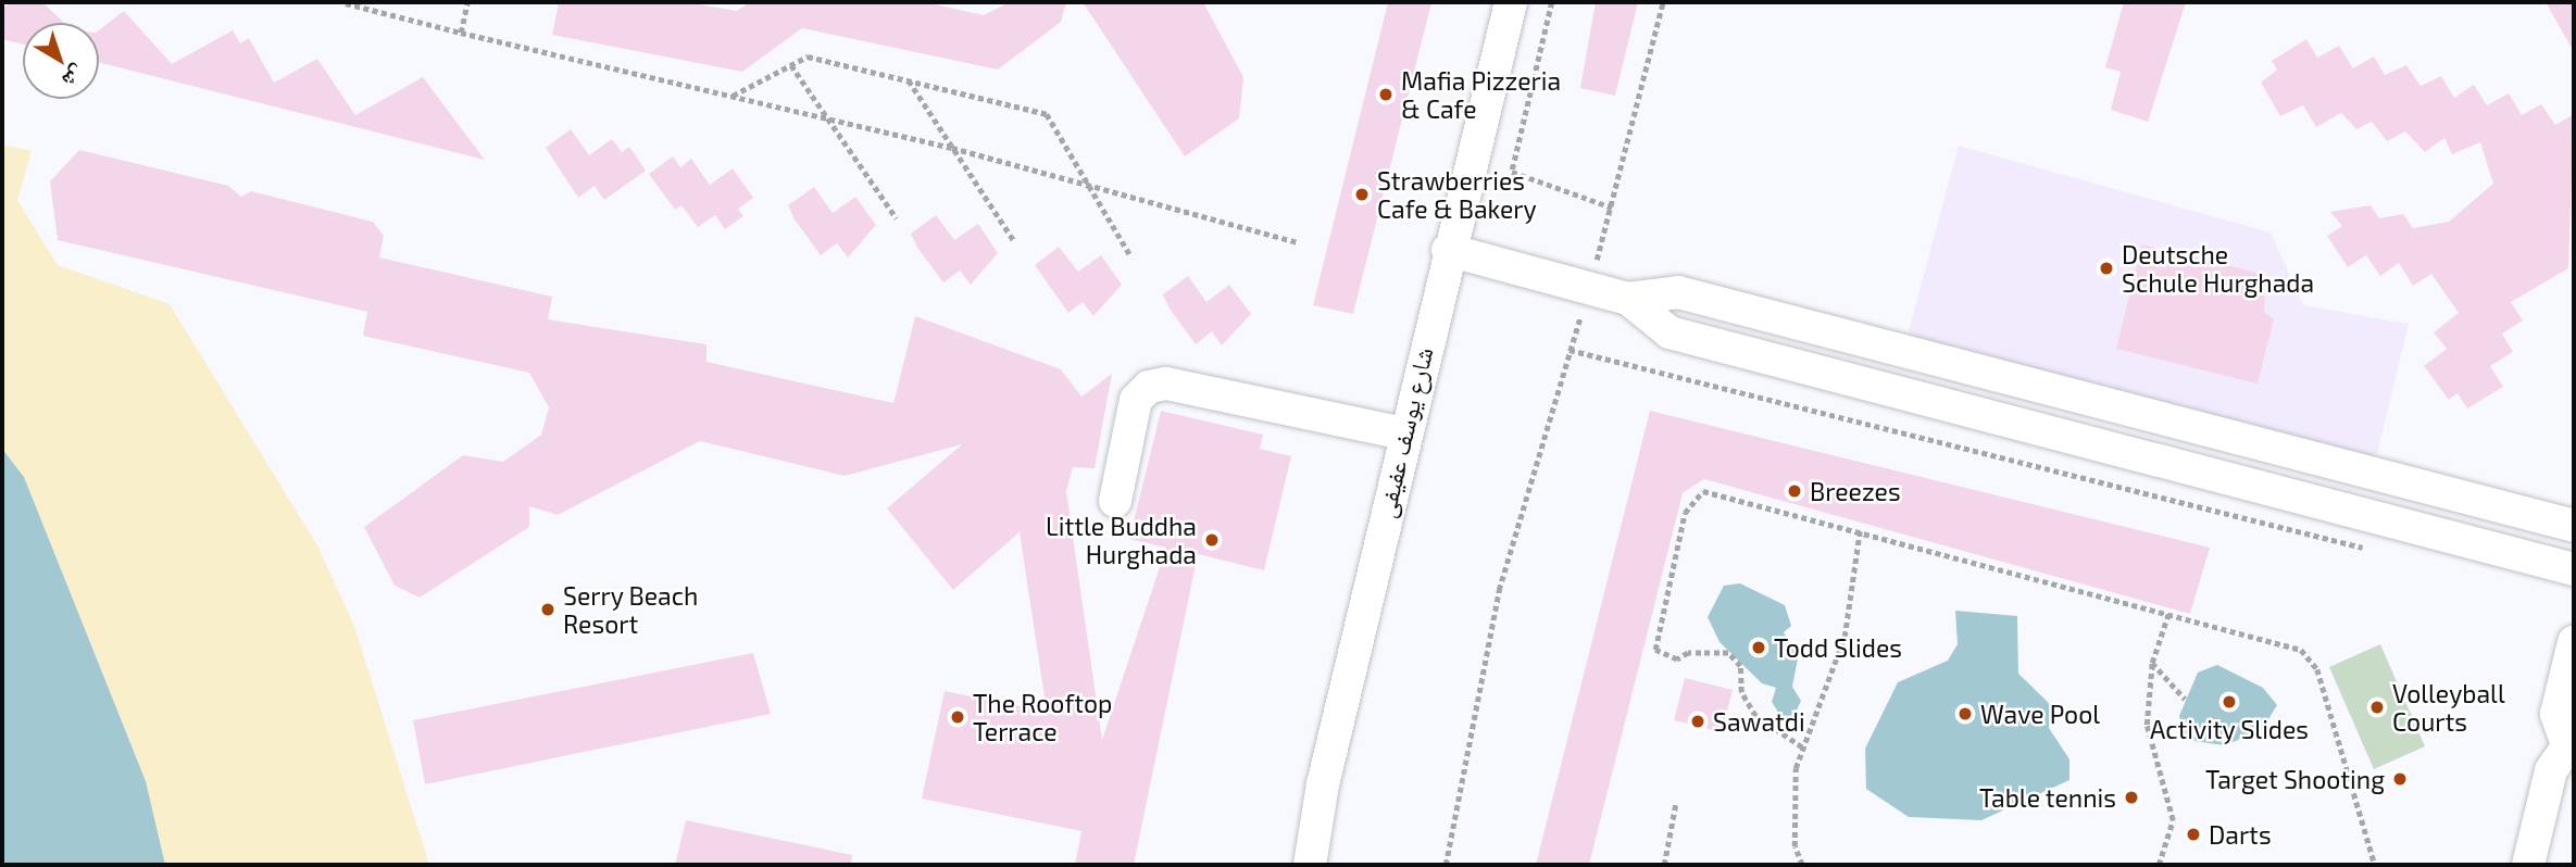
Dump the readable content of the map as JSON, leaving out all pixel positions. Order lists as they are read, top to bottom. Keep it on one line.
{"streets":{"street":["شارع يوسف عفيفى"]},"places":["Mafia Pizzeria & Cafe","Strawberries Cafe & Bakery","Deutsche Schule Hurghada","Breezes","Little Buddha Hurghada","Serry Beach Resort","Todd Slides","Activity Slides","Volleyball Courts","Wave Pool","The Rooftop Terrace","Sawatdi","Target Shooting","Table tennis","Darts"],"north":"bottom right"}
